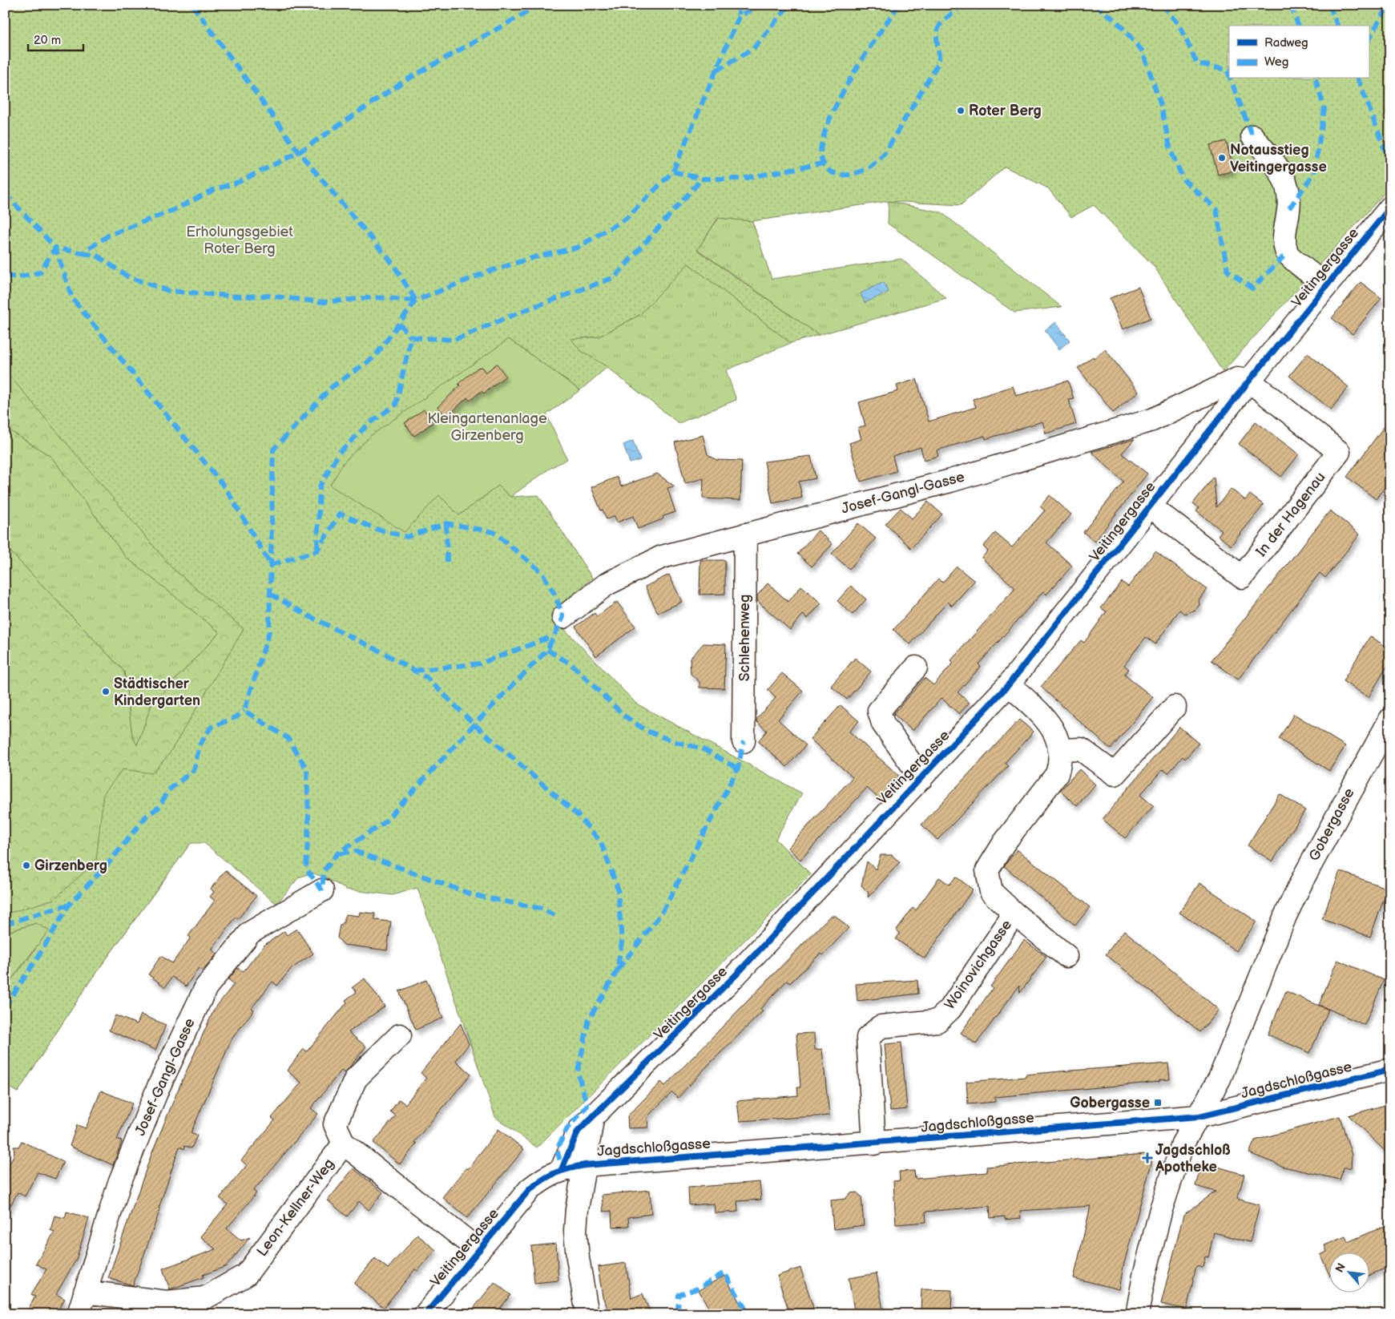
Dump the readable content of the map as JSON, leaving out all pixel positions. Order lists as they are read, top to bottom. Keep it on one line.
{"streets":{"street":["Veitingergasse","Josef-Gangl-Gasse","In der Hagenau","Schlehenweg","Gobergasse","Woinovichgasse","Jagdschloßgasse","Leon-Kellner-Weg"]},"crossings":[["Veitingergasse","Josef-Gangl-Gasse"],["Veitingergasse","In der Hagenau"],["Veitingergasse","Woinovichgasse"],["Veitingergasse","Jagdschloßgasse"],["Veitingergasse","Leon-Kellner-Weg"],["Josef-Gangl-Gasse","In der Hagenau"],["Josef-Gangl-Gasse","Schlehenweg"],["Josef-Gangl-Gasse","Leon-Kellner-Weg"],["Gobergasse","Jagdschloßgasse"],["Woinovichgasse","Jagdschloßgasse"]],"parks":["Erholungsgebiet Roter Berg","Kleingartenanlage Girzenberg"],"places":{"other":["Roter Berg","Notausstieg Veitingergasse","Städtischer Kindergarten","Girzenberg"],"transit":["Gobergasse"],"health":["Jagdschloß Apotheke"]},"legend":["Radweg","Weg"],"scale_bar":"20 m","north":"top left"}
